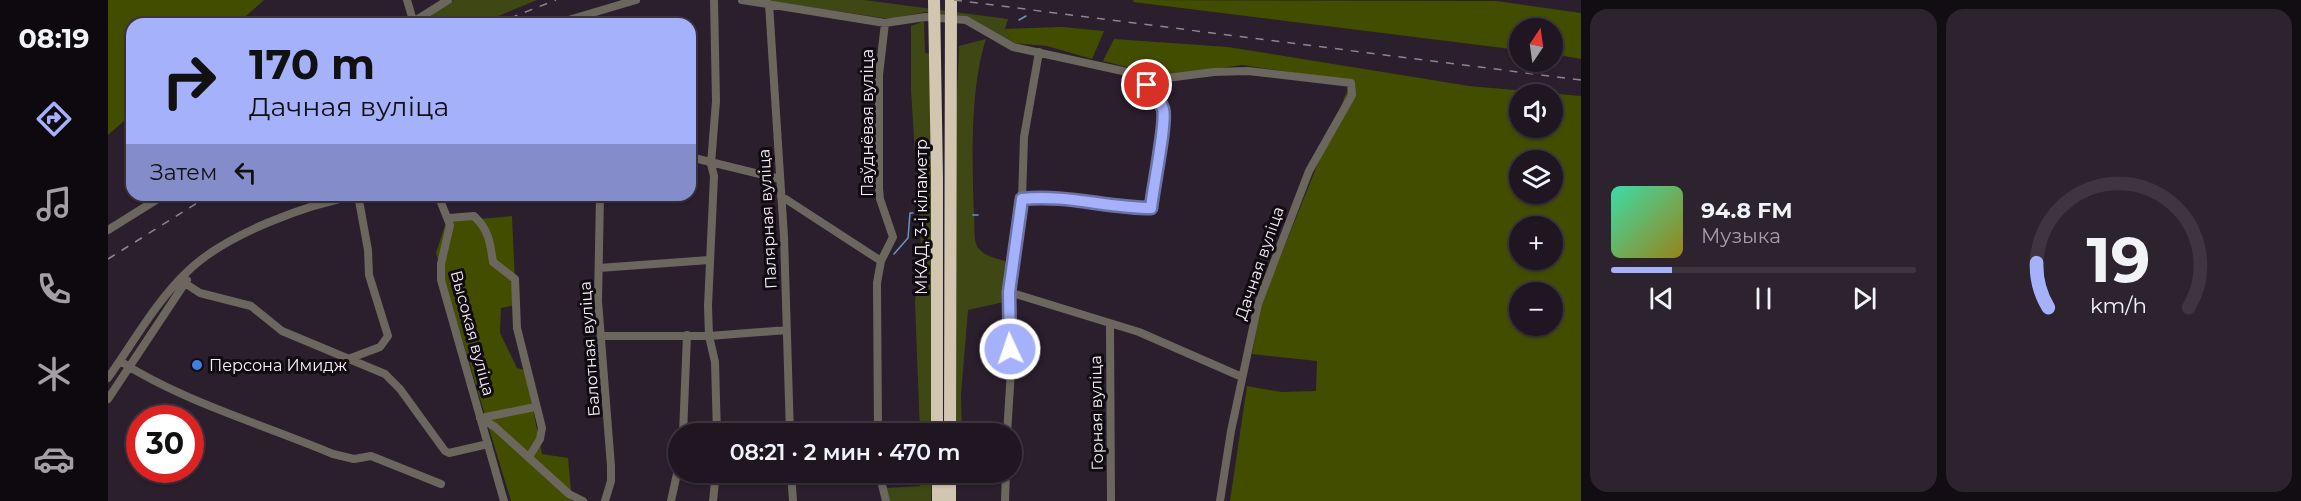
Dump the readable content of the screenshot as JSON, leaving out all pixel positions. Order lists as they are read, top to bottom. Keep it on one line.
{"streets":{"highway":["МКАД, 3-і кіламетр"],"street":["Паўднёвая вуліца","Палярная вуліца","Дачная вуліца","Высокая вуліца","Балотная вуліца","Горная вуліца"]},"places":["Персона Имидж"],"north":"top","page":{"tabs":"08:19","map_buttons":["+","−"],"turn":["170 m","Дачная вуліца"],"then":"Затем","song":["94.8 FM","Музыка"],"limit":"30","trip":"08:21 · 2 мин · 470 m","gauge":["19","km/h"]}}
